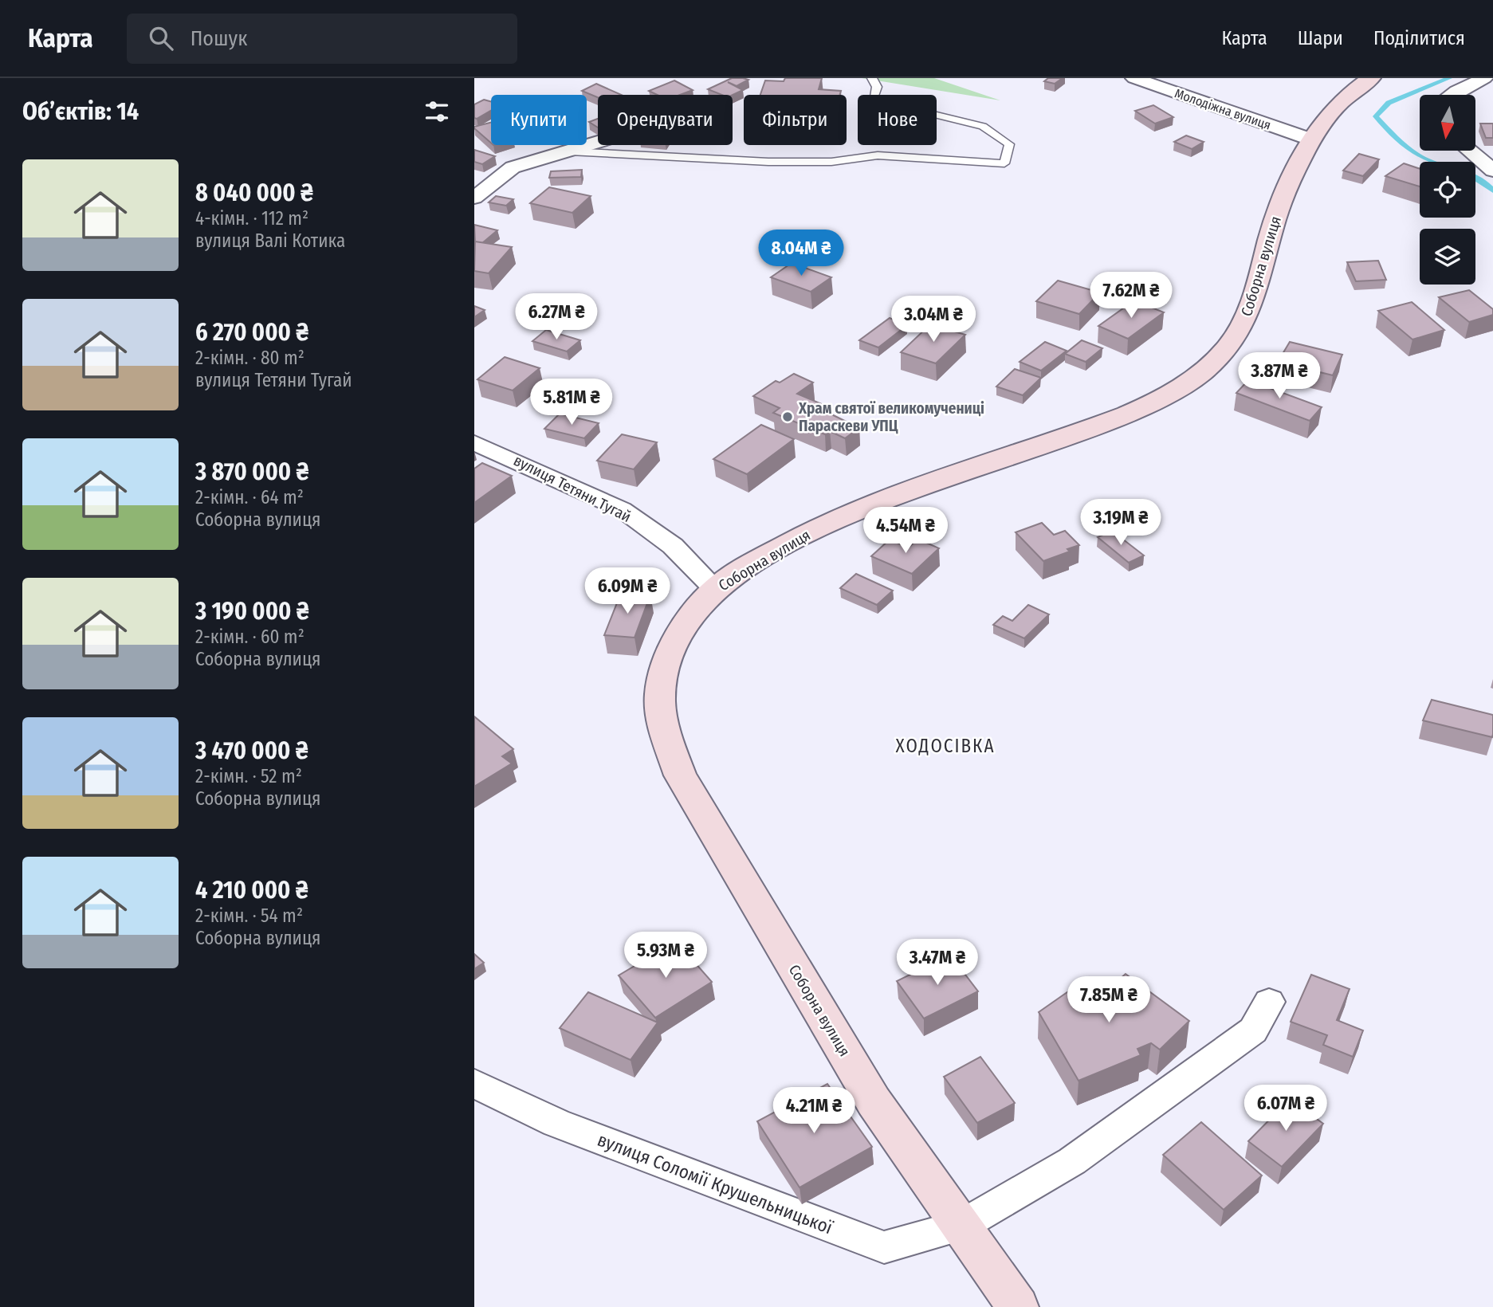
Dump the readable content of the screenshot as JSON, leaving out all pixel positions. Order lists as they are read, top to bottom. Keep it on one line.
{"streets":{"street":["Молодіжна вулиця","Соборна вулиця","вулиця Тетяни Тугай","вулиця Соломії Крушельницької"]},"crossings":[["Молодіжна вулиця","Соборна вулиця"],["Соборна вулиця","вулиця Тетяни Тугай"],["Соборна вулиця","вулиця Соломії Крушельницької"]],"districts":["ХОДОСІВКА"],"places":["Храм святої великомучениці Параскеви УПЦ"],"north":"bottom","page":{"header":"Карта","search":"Пошук","nav":["Карта","Шари","Поділитися"],"heading":"Об’єктів: 14","chip":["Купити","Орендувати","Фільтри","Нове"],"list":[{"name":"8 040 000 ₴","note":"4-кімн. · 112 m² · вулиця Валі Котика"},{"name":"6 270 000 ₴","note":"2-кімн. · 80 m² · вулиця Тетяни Тугай"},{"name":"3 870 000 ₴","note":"2-кімн. · 64 m² · Соборна вулиця"},{"name":"3 190 000 ₴","note":"2-кімн. · 60 m² · Соборна вулиця"},{"name":"3 470 000 ₴","note":"2-кімн. · 52 m² · Соборна вулиця"},{"name":"4 210 000 ₴","note":"2-кімн. · 54 m² · Соборна вулиця"}],"price":["8.04M ₴","7.62M ₴","6.27M ₴","3.04M ₴","3.87M ₴","5.81M ₴","3.19M ₴","4.54M ₴","6.09M ₴","5.93M ₴","3.47M ₴","7.85M ₴","6.07M ₴","4.21M ₴"]}}
